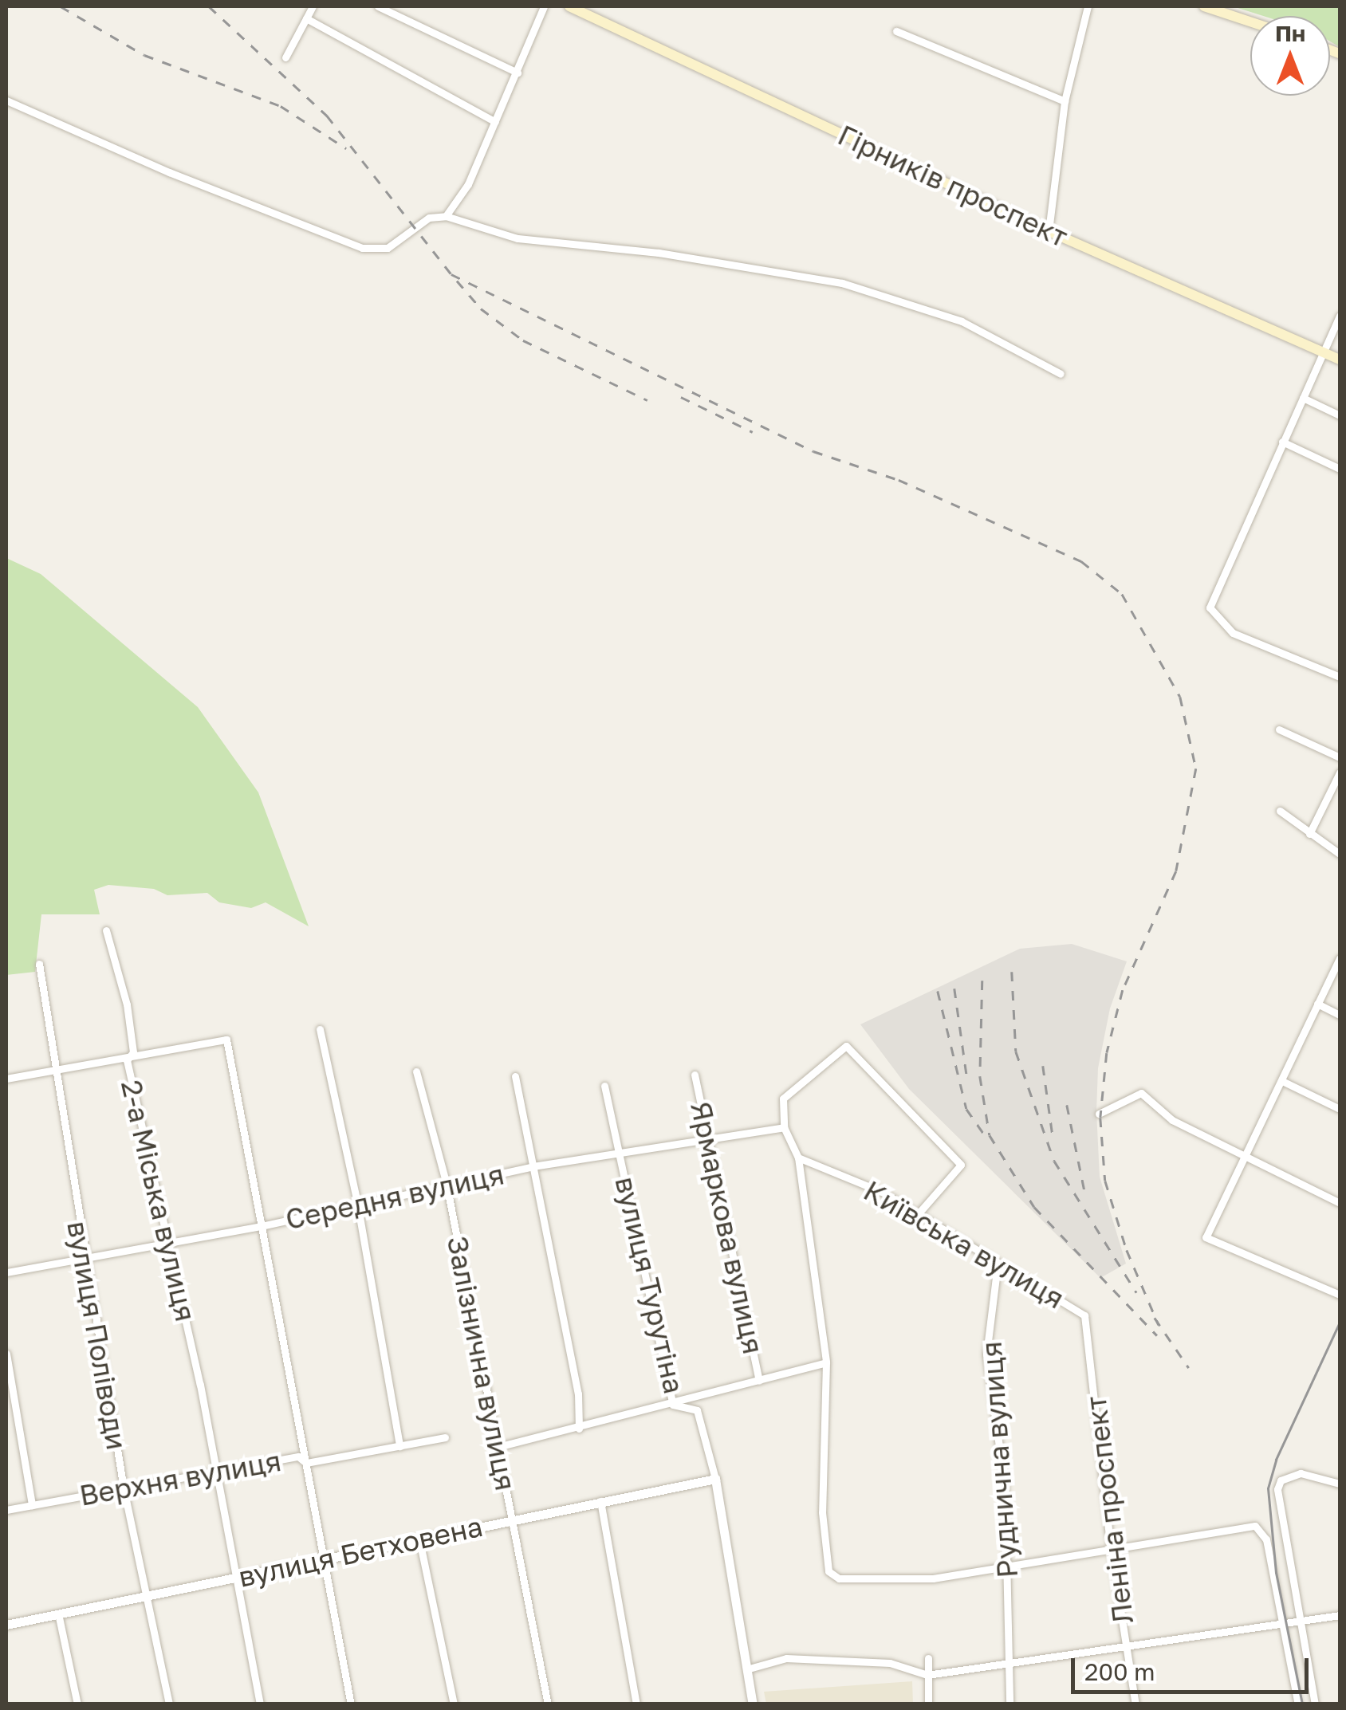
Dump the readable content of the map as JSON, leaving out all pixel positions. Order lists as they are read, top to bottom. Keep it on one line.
{"streets":{"main road":["Гірників проспект"],"street":["Середня вулиця","2-а Міська вулиця","Ярмаркова вулиця","Київська вулиця","вулиця Турутіна","вулиця Поліводи","Залізнична вулиця","Руднична вулиця","Верхня вулиця","Леніна проспект","вулиця Бетховена"]},"crossings":[["Середня вулиця","2-а Міська вулиця"],["Середня вулиця","Ярмаркова вулиця"],["Середня вулиця","вулиця Турутіна"],["Середня вулиця","вулиця Поліводи"],["Середня вулиця","Залізнична вулиця"],["2-а Міська вулиця","Верхня вулиця"],["2-а Міська вулиця","вулиця Бетховена"],["Київська вулиця","Руднична вулиця"],["Київська вулиця","Леніна проспект"],["вулиця Турутіна","вулиця Бетховена"],["вулиця Поліводи","Верхня вулиця"],["вулиця Поліводи","вулиця Бетховена"],["Залізнична вулиця","вулиця Бетховена"]],"scale_bar":"200 m","north":"top"}
